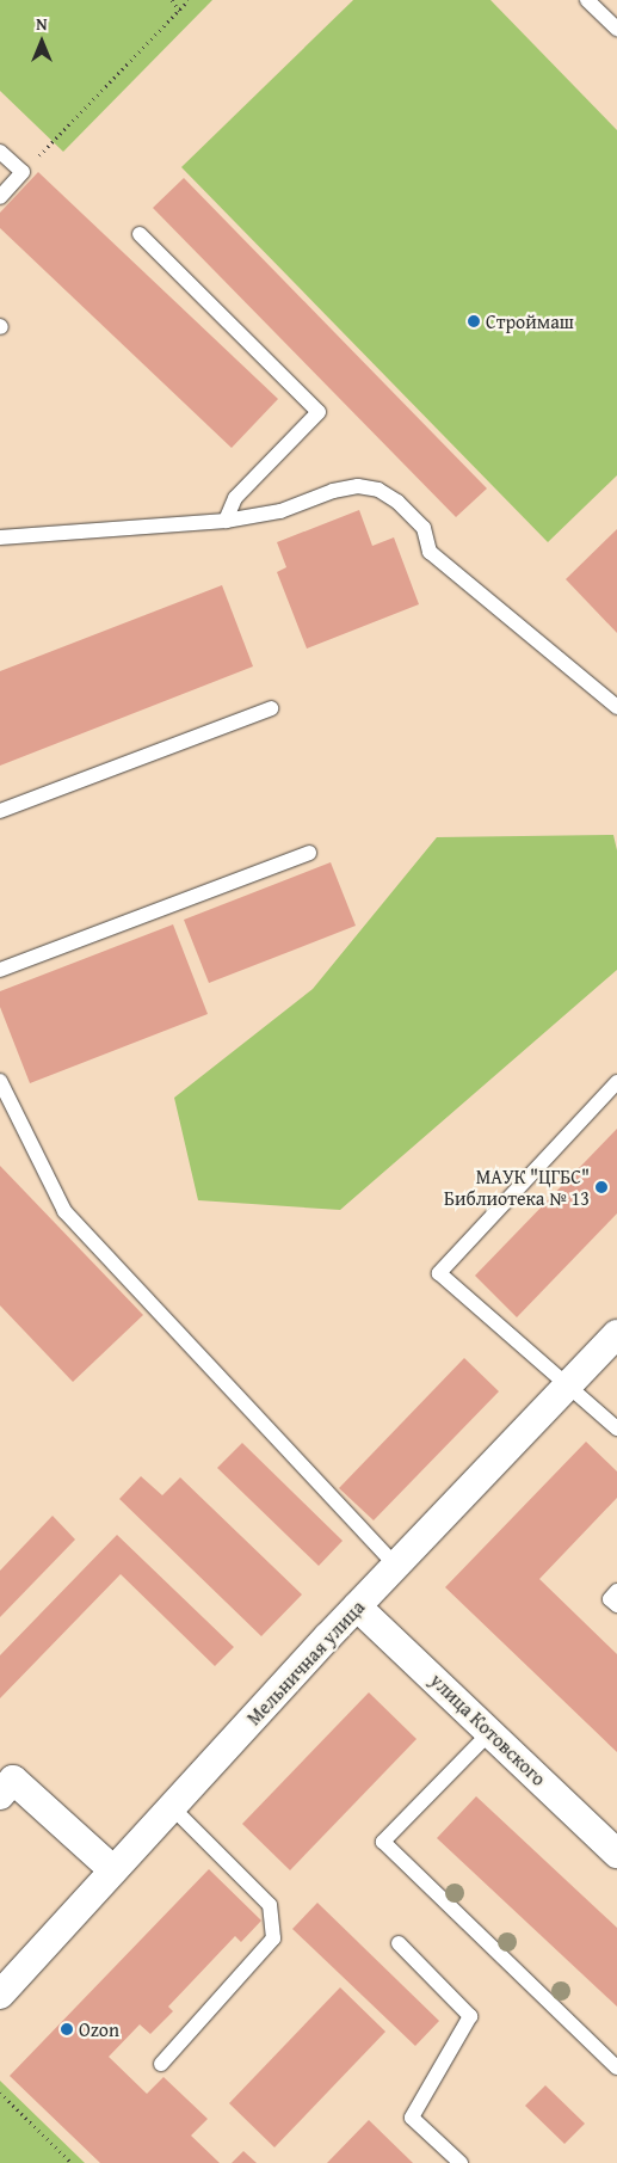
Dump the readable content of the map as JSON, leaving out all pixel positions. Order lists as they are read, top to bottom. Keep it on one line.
{"streets":{"street":["Мельничная улица","улица Котовского"]},"crossings":[["Мельничная улица","улица Котовского"]],"places":["Строймаш","МАУК \"ЦГБС\" Библиотека № 13","Ozon"],"north":"top"}
